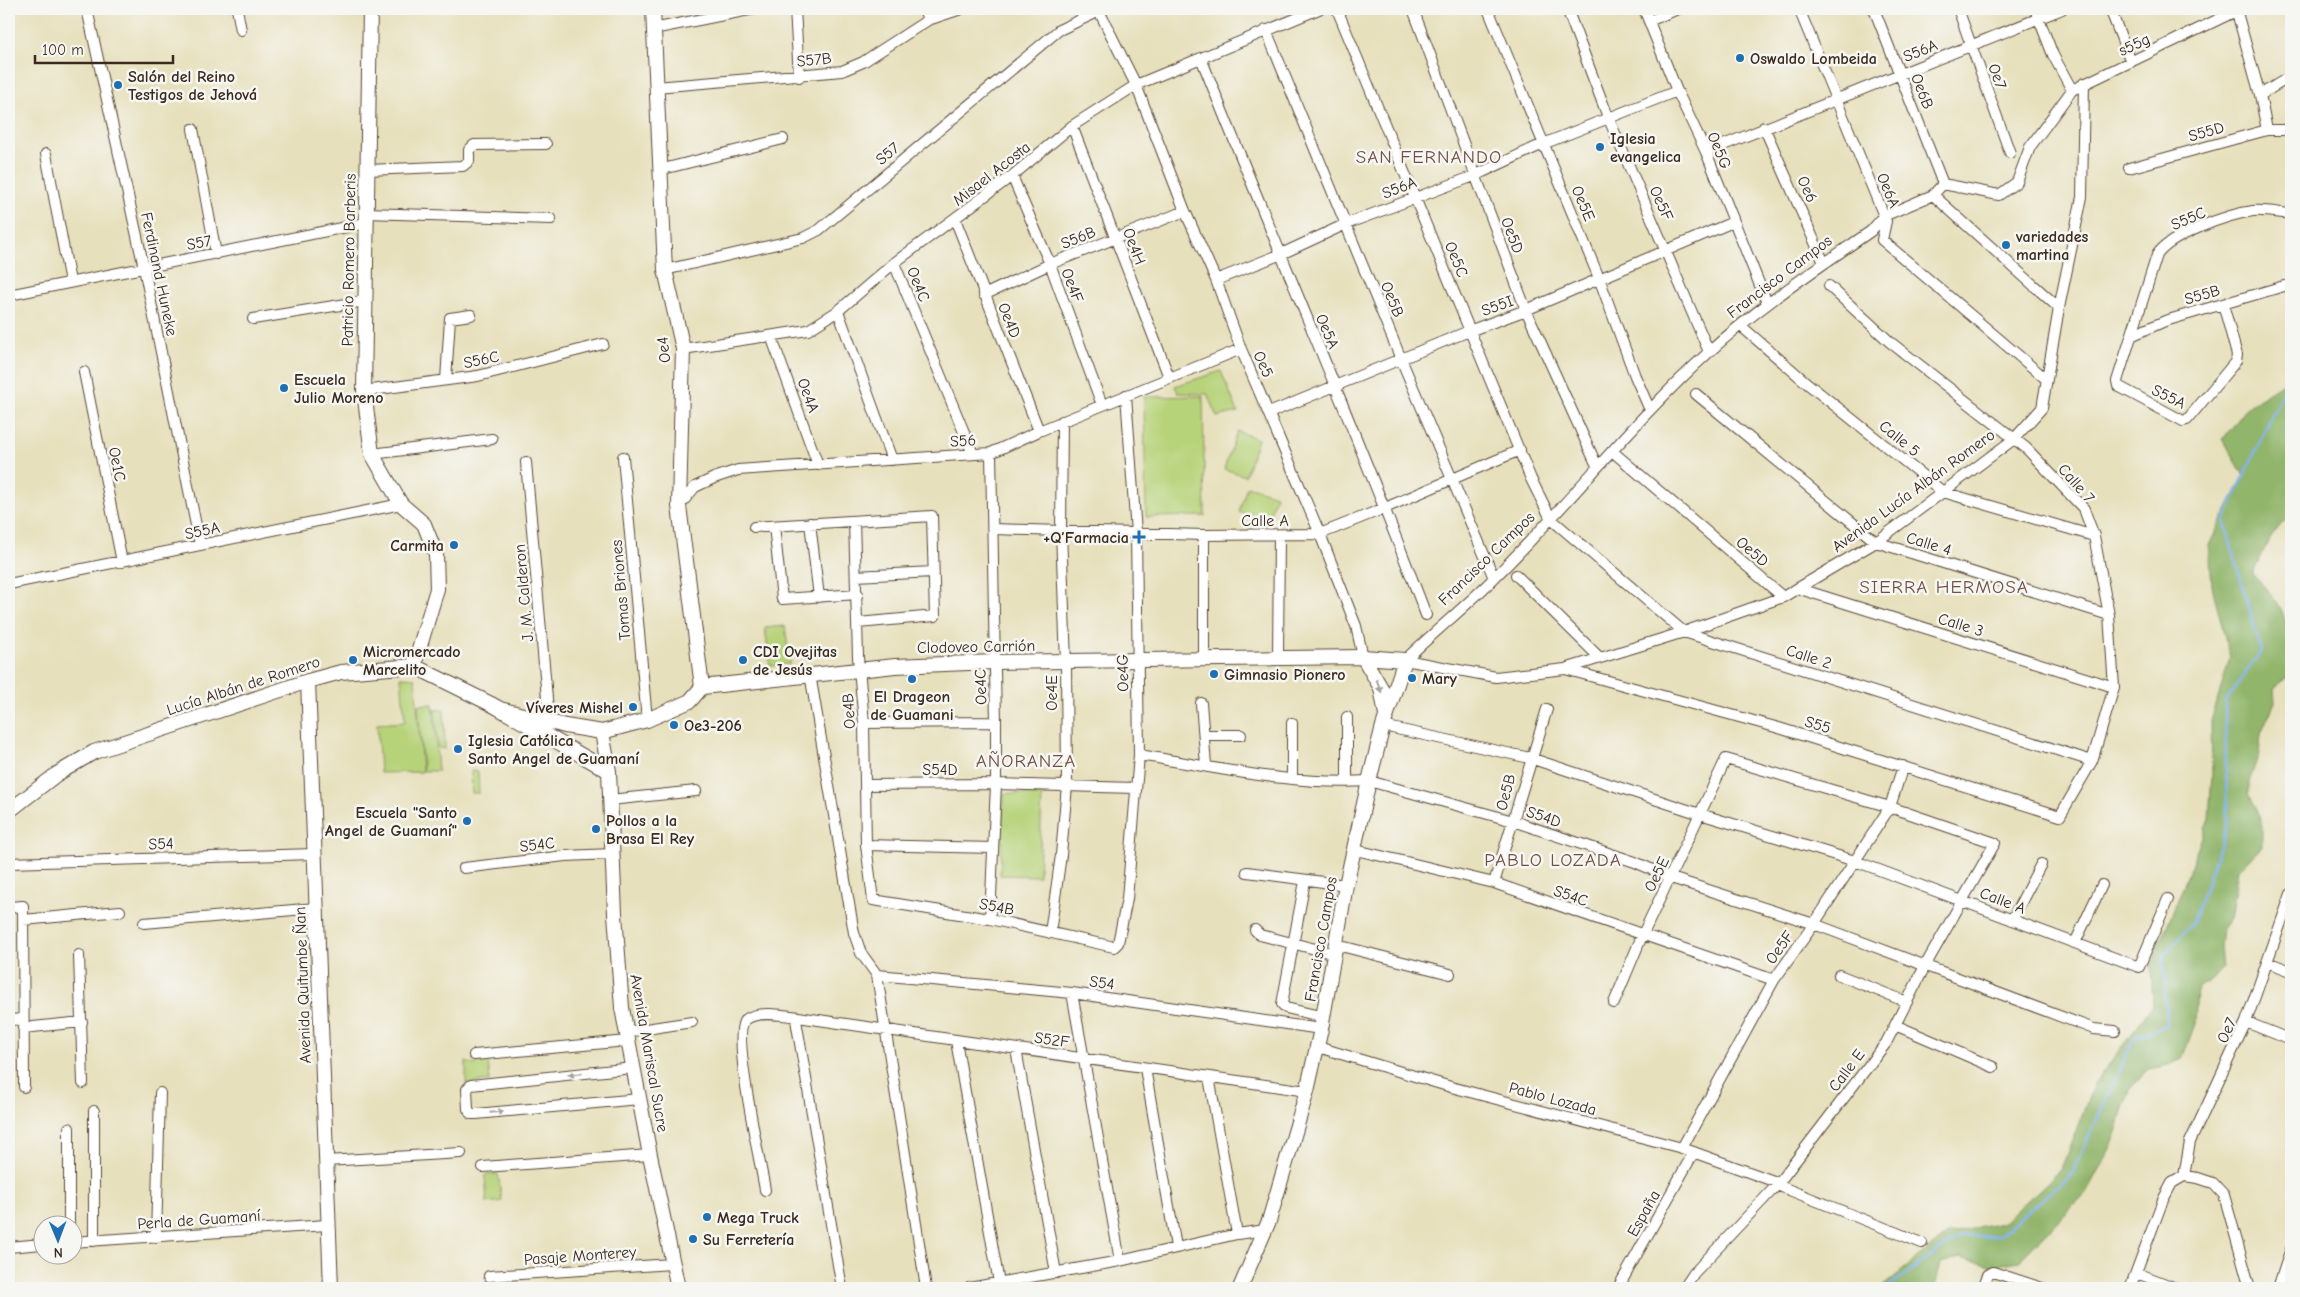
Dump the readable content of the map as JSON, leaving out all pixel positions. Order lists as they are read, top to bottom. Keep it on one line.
{"streets":{"street":["s55g","S56A","S57B","Oe7","Oe6B","S55D","Oe5G","S57","Misael Acosta","Oe6","Oe6A","Oe5E","Oe5F","S55C","Oe5D","S56B","Oe4H","Oe5C","Patricio Romero Barberis","Ferdinand Huneke","Francisco Campos","Oe4C","Oe4F","S55B","Oe5B","S55I","Oe4D","Oe5A","Oe4","S56C","Oe5","Oe4A","S55A","Calle 5","S56","Oe1C","Calle 7","Avenida Lucía Albán Romero","Calle A","Calle 4","Tomas Briones","J. M. Calderon","Calle 3","Clodoveo Carrión","Calle 2","Oe4G","Lucía Albán de Romero","Oe4E","Oe4B","S55","S54D","S54","S54C","S54B","Avenida Quitumbe Ñan","S52F","Avenida Mariscal Sucre","Calle E","Pablo Lozada","España","Perla de Guamaní","Pasaje Monterey"]},"crossings":[["s55g","Avenida Lucía Albán Romero"],["S56A","Oe7"],["S56A","Oe6B"],["S56A","Oe5G"],["S56A","Oe6"],["S56A","Oe6A"],["S56A","Oe5E"],["S56A","Oe5F"],["S56A","Oe5D"],["S56A","Oe5C"],["S56A","Oe5B"],["S56A","Oe5A"],["S56A","Oe5"],["S57B","Oe4"],["Oe6B","Francisco Campos"],["Oe5G","Francisco Campos"],["Oe5G","S55I"],["S57","Patricio Romero Barberis"],["S57","Ferdinand Huneke"],["S57","Oe4"],["S57","Oe5"],["Misael Acosta","Oe4H"],["Misael Acosta","Oe4C"],["Misael Acosta","Oe4F"],["Misael Acosta","Oe5B"],["Misael Acosta","Oe4D"],["Misael Acosta","Oe5A"],["Misael Acosta","Oe4"],["Misael Acosta","Oe5"],["Misael Acosta","Oe4A"],["Oe6","Francisco Campos"],["Oe6A","Francisco Campos"],["Oe6A","Avenida Lucía Albán Romero"],["Oe5E","Oe5F"],["Oe5E","Francisco Campos"],["Oe5E","S55I"],["Oe5E","S54D"],["Oe5E","S54C"],["Oe5E","Calle E"],["Oe5F","Francisco Campos"],["Oe5F","S55I"],["Oe5F","Calle A"],["Oe5F","S55"],["Oe5F","S54D"],["Oe5F","S54C"],["Oe5F","Calle E"],["Oe5F","Pablo Lozada"],["S55C","S55B"],["S55C","S55A"],["Oe5D","Francisco Campos"],["Oe5D","S55I"],["Oe5D","Avenida Lucía Albán Romero"],["S56B","Oe4H"],["S56B","Oe4F"],["S56B","Oe4D"],["S56B","Oe5"],["Oe4H","S56"],["Oe5C","Francisco Campos"],["Oe5C","S55I"],["Oe5C","Calle A"],["Oe5C","Calle 2"],["Patricio Romero Barberis","S56C"],["Patricio Romero Barberis","S55A"],["Patricio Romero Barberis","Lucía Albán de Romero"],["Ferdinand Huneke","S55A"],["Francisco Campos","Oe5B"],["Francisco Campos","Calle 5"],["Francisco Campos","Avenida Lucía Albán Romero"],["Francisco Campos","Calle 2"],["Francisco Campos","S54D"],["Francisco Campos","S54"],["Francisco Campos","S54C"],["Francisco Campos","S52F"],["Francisco Campos","Pablo Lozada"],["Oe4C","S56"],["Oe4C","Calle A"],["Oe4C","Clodoveo Carrión"],["Oe4C","S54D"],["Oe4C","S54B"],["Oe4F","S56"],["S55B","S55A"],["Oe5B","S55I"],["Oe5B","Calle A"],["Oe5B","S54D"],["Oe5B","S54C"],["S55I","Oe5A"],["S55I","Oe5"],["Oe4D","S56"],["Oe5A","Calle A"],["Oe4","S56"],["Oe4","Clodoveo Carrión"],["Oe5","S56"],["Oe5","Avenida Lucía Albán Romero"],["Oe5","Calle A"],["Oe5","Clodoveo Carrión"],["Oe4A","S56"],["S55A","Oe1C"],["Calle 5","Calle 7"],["Calle 5","Avenida Lucía Albán Romero"],["S56","Oe4G"],["S56","Oe4E"],["Calle 7","Avenida Lucía Albán Romero"],["Calle 7","Calle 4"],["Calle 7","Calle 3"],["Calle 7","Calle 2"],["Calle 7","S55"],["Avenida Lucía Albán Romero","Calle 4"],["Avenida Lucía Albán Romero","Calle 3"],["Avenida Lucía Albán Romero","Clodoveo Carrión"],["Avenida Lucía Albán Romero","Calle 2"],["Avenida Lucía Albán Romero","S55"],["Calle A","Oe4G"],["Calle A","Oe4E"],["Calle A","Calle E"],["Clodoveo Carrión","Oe4G"],["Clodoveo Carrión","Oe4E"],["Clodoveo Carrión","Oe4B"],["Oe4G","S54D"],["Oe4G","S54B"],["Lucía Albán de Romero","Avenida Quitumbe Ñan"],["Oe4E","S54D"],["Oe4E","S54B"],["Oe4B","S54D"],["Oe4B","S54B"],["S54D","Calle E"],["S54","Avenida Quitumbe Ñan"],["S54C","Avenida Mariscal Sucre"],["Avenida Quitumbe Ñan","Perla de Guamaní"],["Avenida Mariscal Sucre","Pasaje Monterey"],["Calle E","Pablo Lozada"],["Pablo Lozada","España"]],"districts":["SAN FERNANDO","SIERRA HERMOSA","AÑORANZA","PABLO LOZADA"],"places":{"other":["Oswaldo Lombeida","Salón del Reino Testigos de Jehová","Iglesia evangelica","variedades martina","Escuela Julio Moreno","Carmita","Micromercado Marcelito","CDI Ovejitas de Jesús","Gimnasio Pionero","Mary","El Drageon de Guamani","Víveres Mishel","Oe3-206","Iglesia Católica Santo Angel de Guamaní","Escuela \"Santo Angel de Guamaní\"","Pollos a la Brasa El Rey","Mega Truck","Su Ferretería"],"health":["+Q’Farmacia"]},"scale_bar":"100 m","north":"bottom"}
